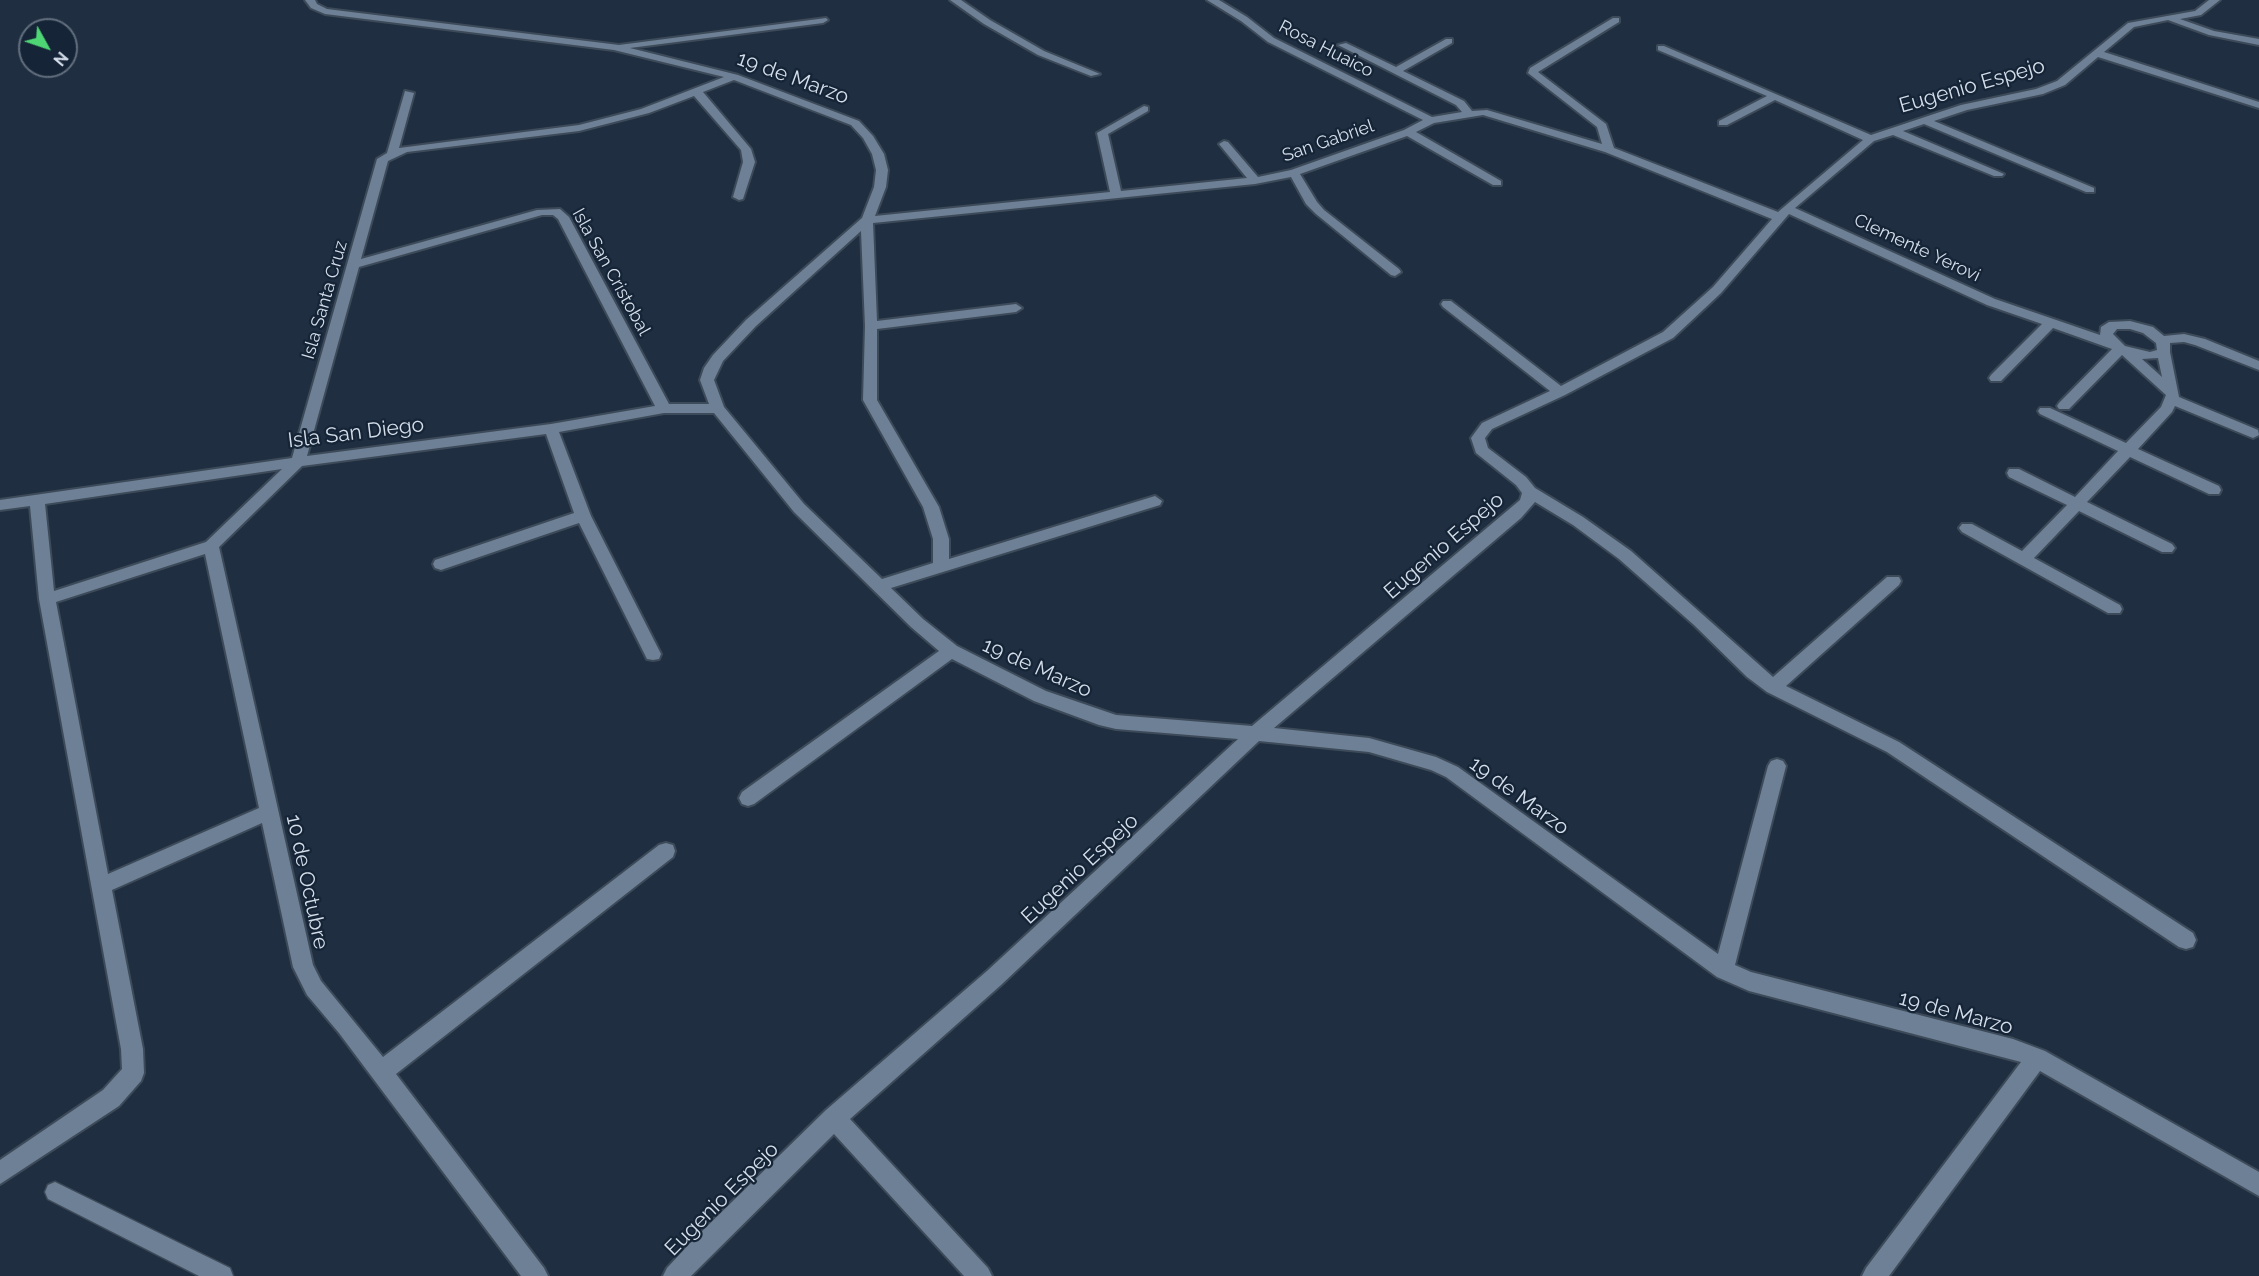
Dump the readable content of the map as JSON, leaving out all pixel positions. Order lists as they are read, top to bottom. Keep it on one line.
{"streets":{"street":["Rosa Huaico","19 de Marzo","Eugenio Espejo","San Gabriel","Clemente Yerovi","Isla San Cristobal","Isla Santa Cruz","Isla San Diego","10 de Octubre"]},"crossings":[["Rosa Huaico","San Gabriel"],["19 de Marzo","Eugenio Espejo"],["19 de Marzo","San Gabriel"],["19 de Marzo","Isla San Diego"],["Eugenio Espejo","San Gabriel"],["Eugenio Espejo","Clemente Yerovi"],["San Gabriel","Clemente Yerovi"],["Isla San Cristobal","Isla Santa Cruz"],["Isla San Cristobal","Isla San Diego"],["Isla Santa Cruz","Isla San Diego"]],"north":"bottom right"}
